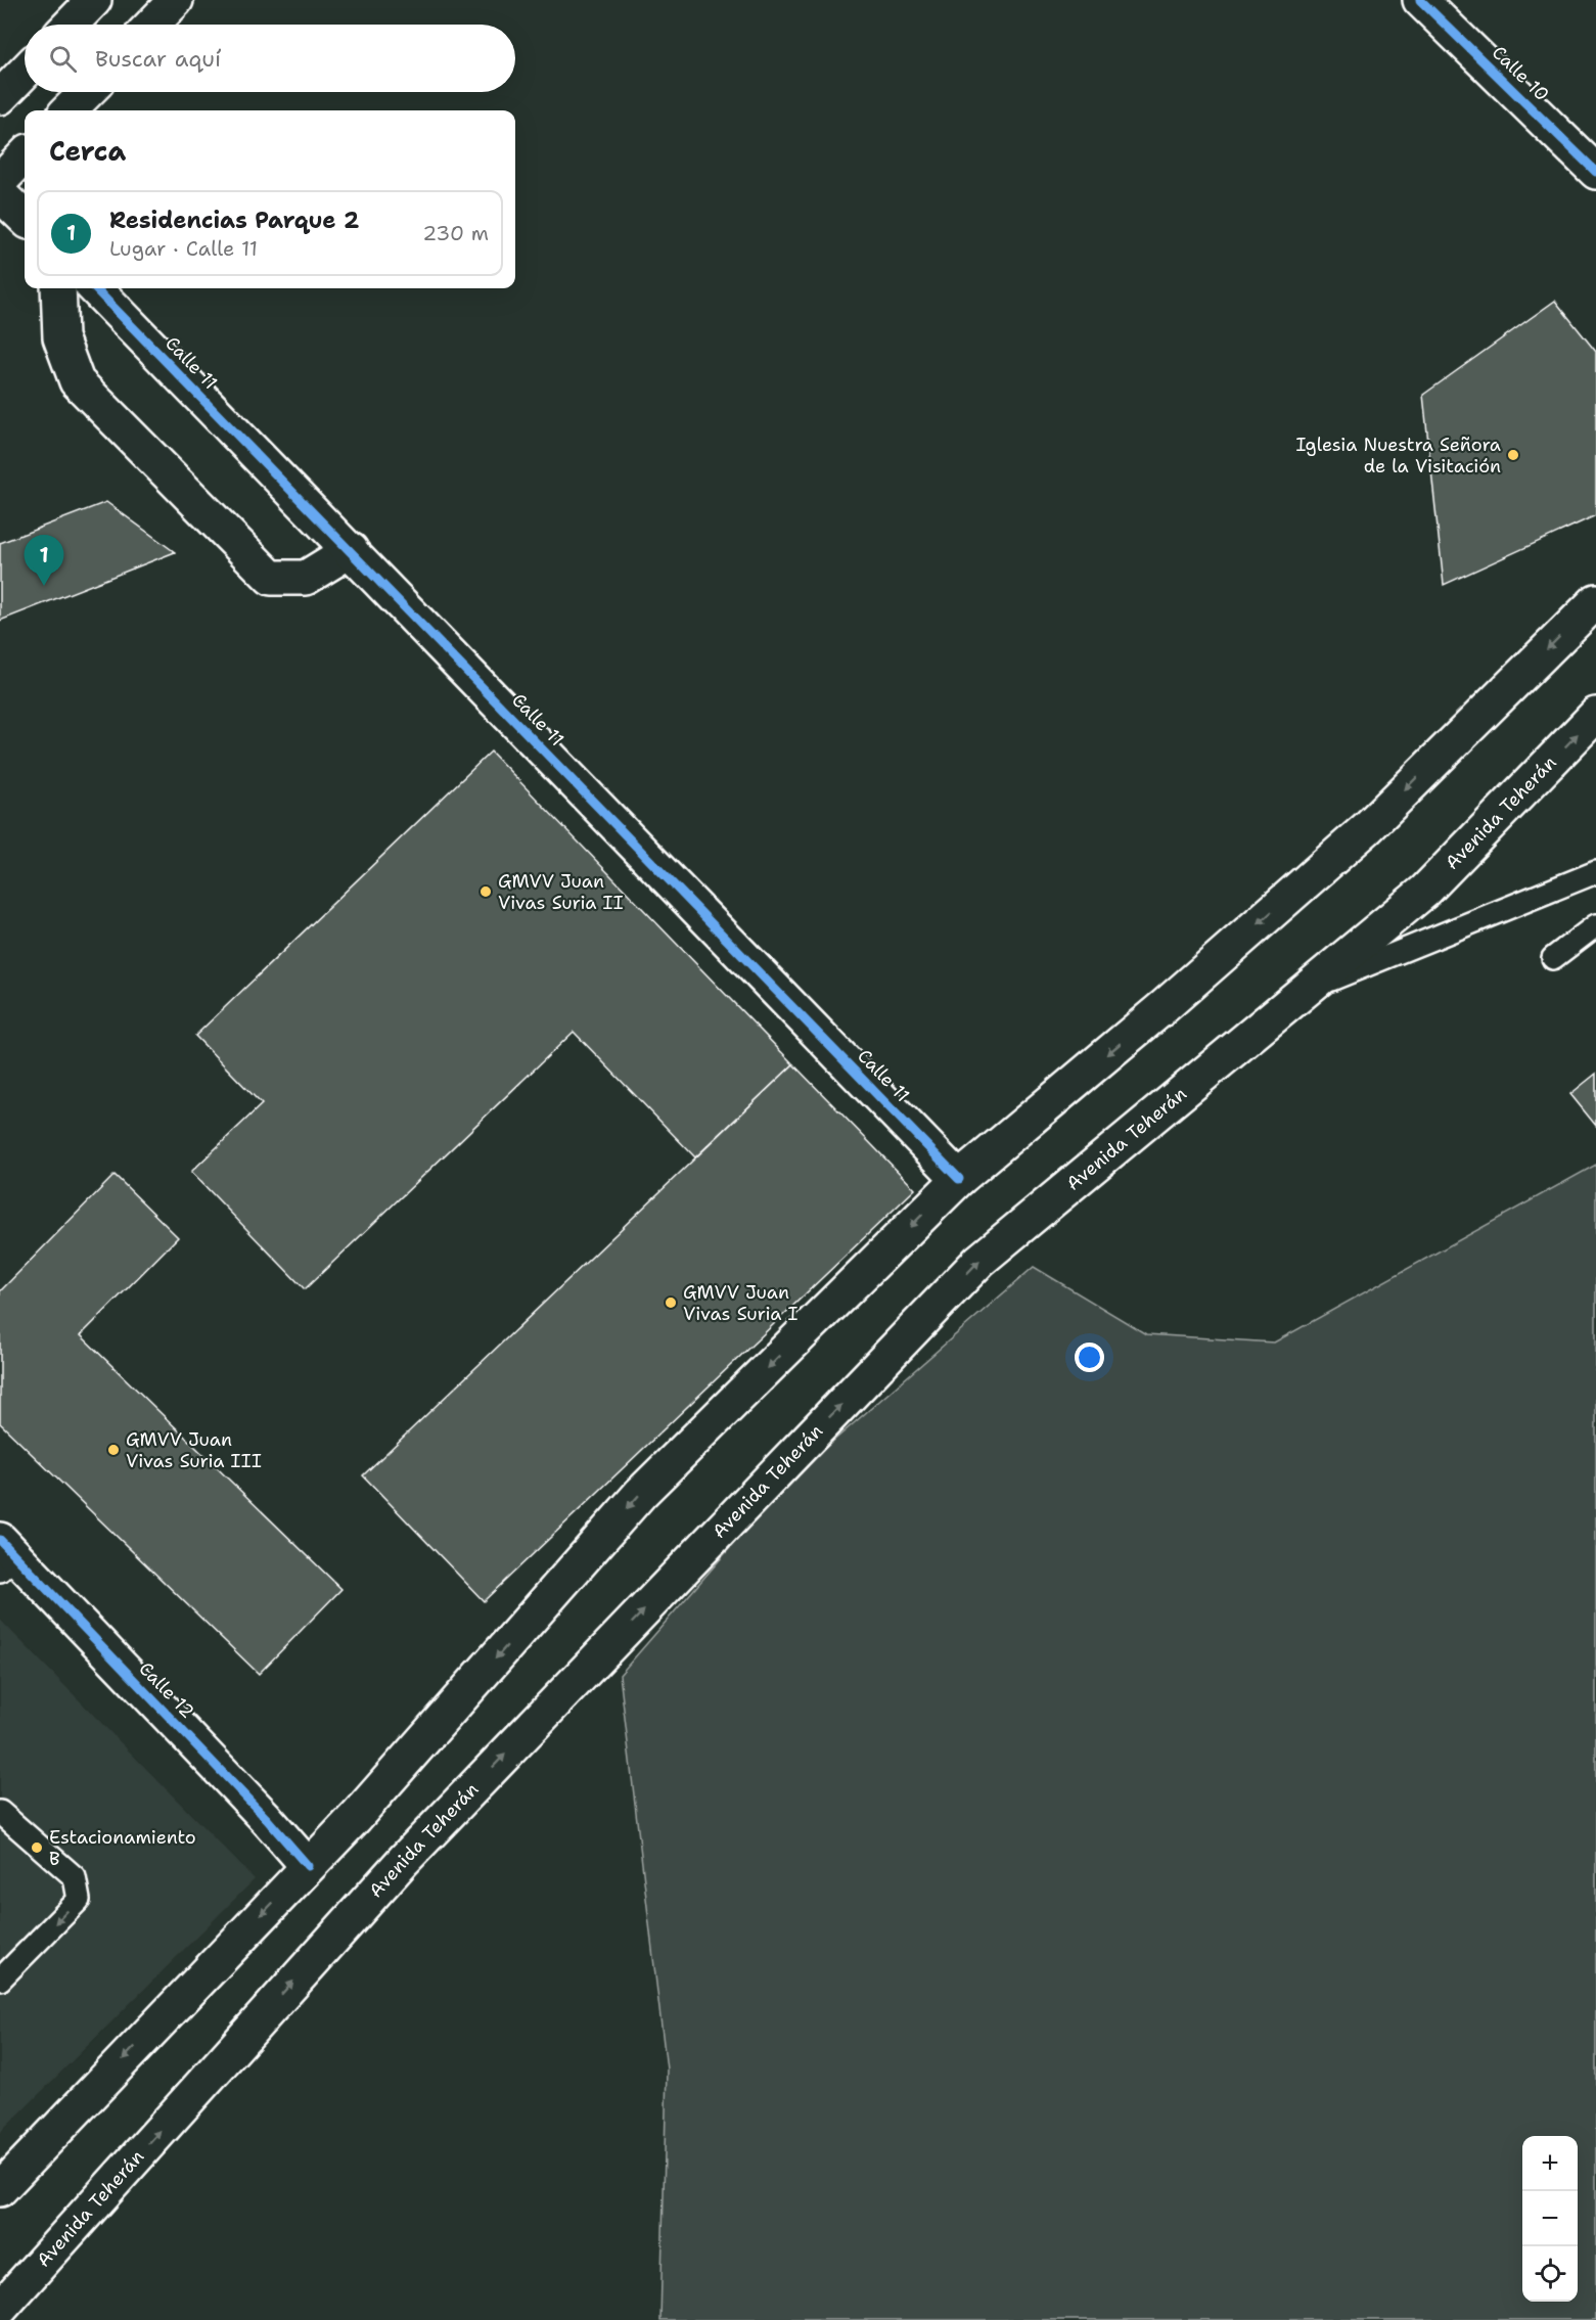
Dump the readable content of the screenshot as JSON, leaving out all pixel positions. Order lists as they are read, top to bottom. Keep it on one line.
{"streets":{"main road":["Calle 10","Calle 11","Avenida Teherán","Calle 12"]},"places":["Iglesia Nuestra Señora de la Visitación","GMVV Juan Vivas Suria II","GMVV Juan Vivas Suria I","GMVV Juan Vivas Suria III","Estacionamiento B"],"page":{"search":"Buscar aquí","heading":"Cerca","list":[{"mark":"1","name":"Residencias Parque 2","note":"Lugar · Calle 11","value":"230 m"}],"pins":"1","map_buttons":["+","−"]}}
